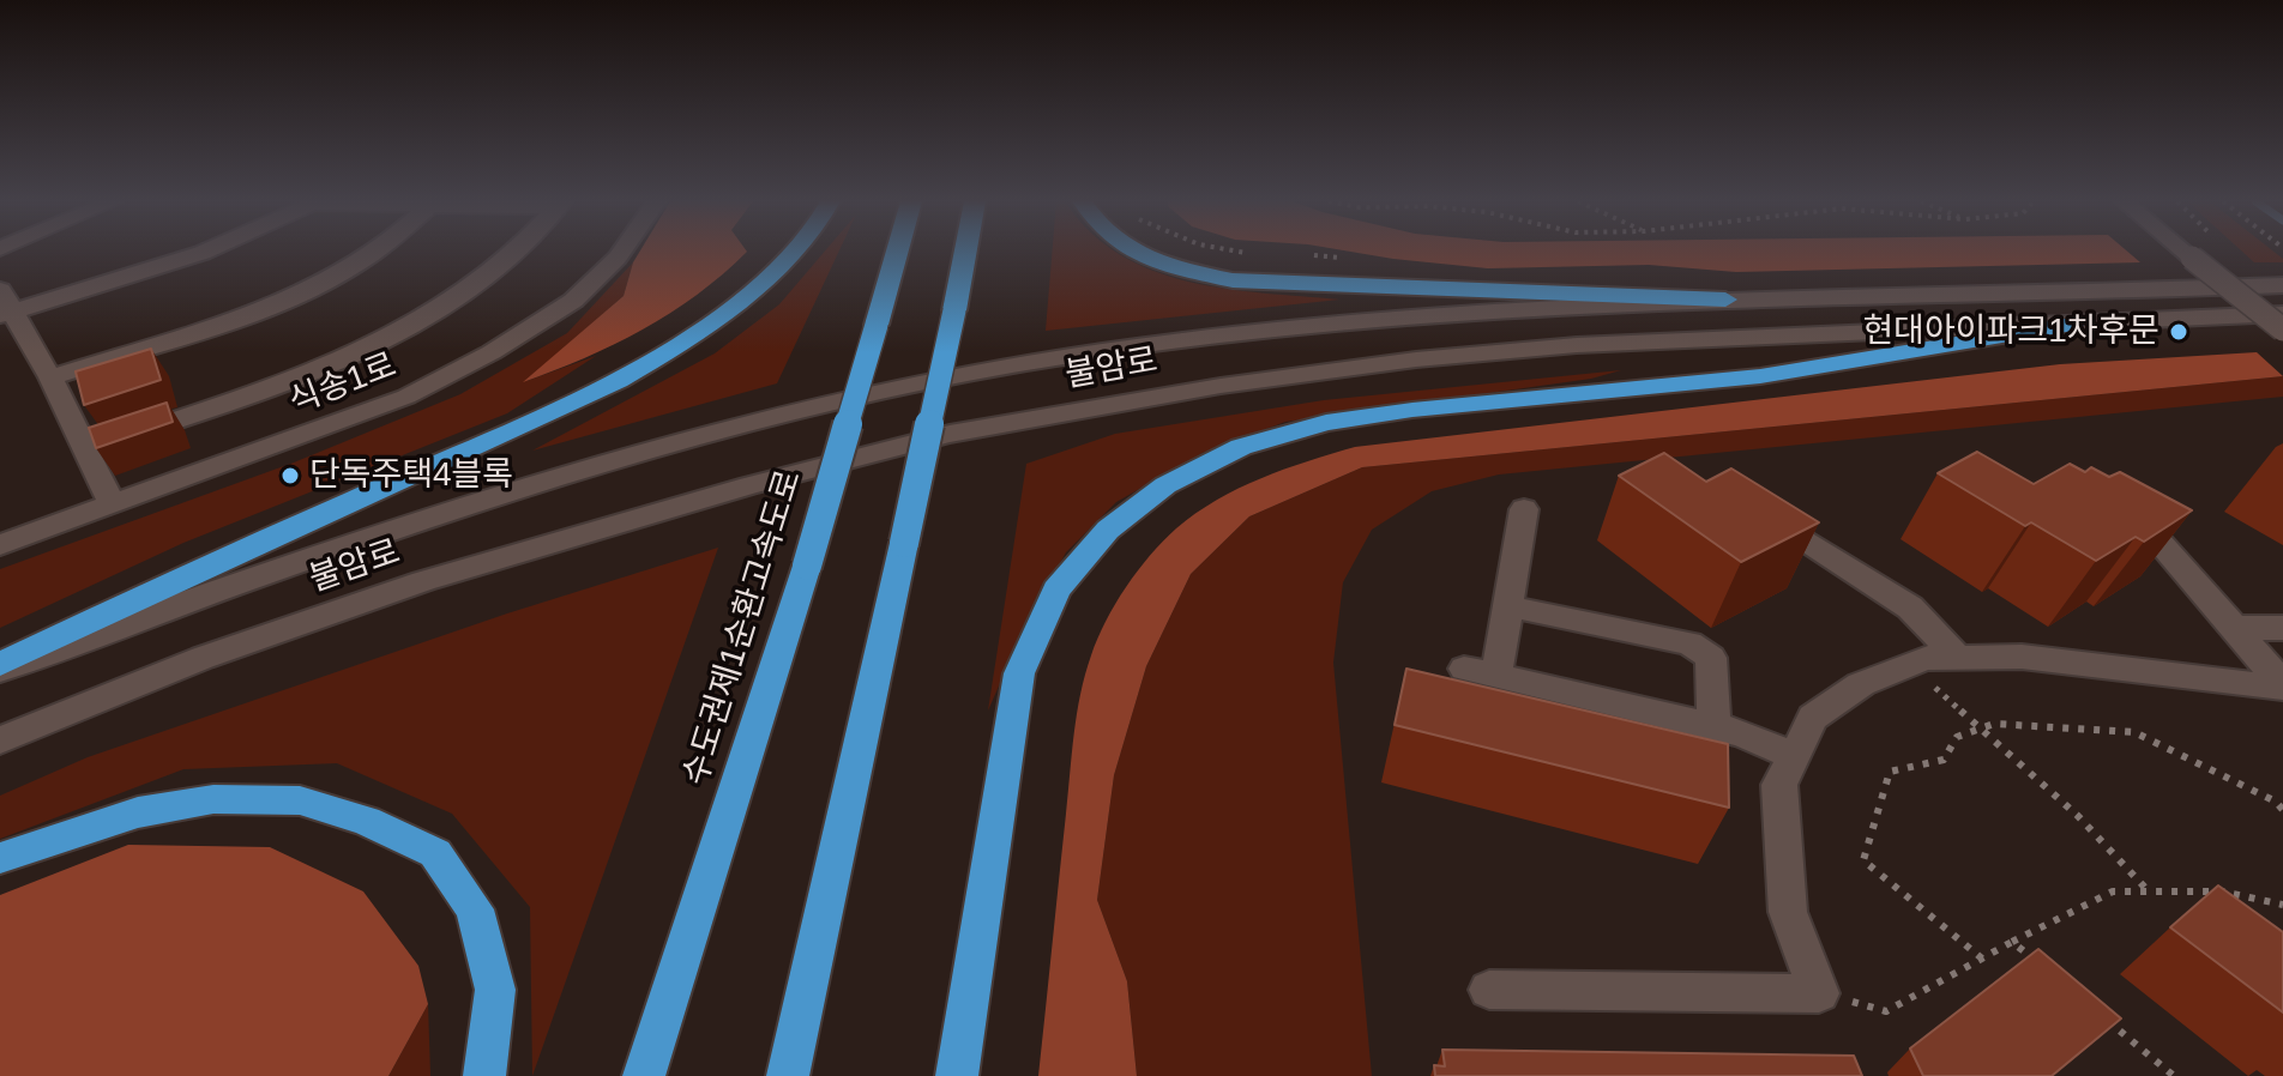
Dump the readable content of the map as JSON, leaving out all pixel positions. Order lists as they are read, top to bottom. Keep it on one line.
{"streets":{"highway":["수도권제1순환고속도로"],"street":["불암로","식송1로"]},"places":["현대아이파크1차후문","단독주택4블록"]}
